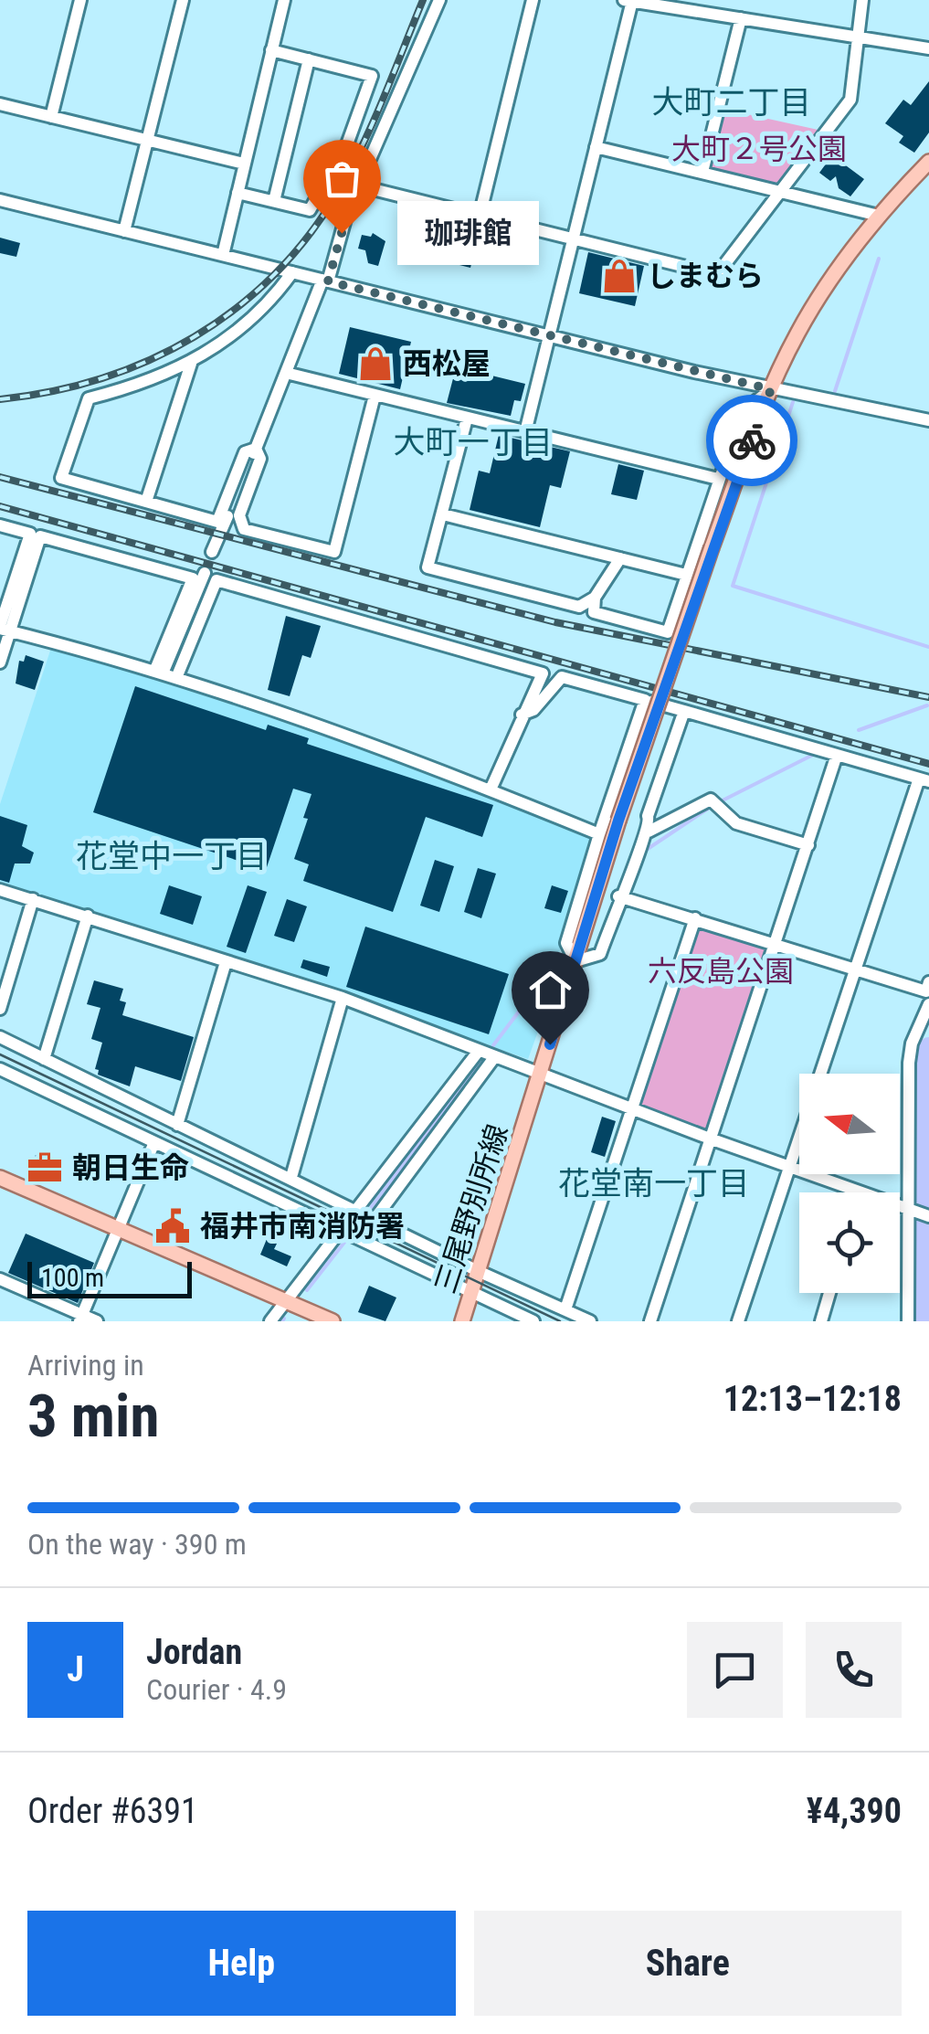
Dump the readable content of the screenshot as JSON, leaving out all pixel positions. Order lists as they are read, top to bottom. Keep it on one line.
{"streets":{"main road":["三尾野別所線"]},"districts":["大町二丁目","大町一丁目","花堂中一丁目","花堂南一丁目"],"parks":["大町２号公園","六反島公園"],"places":{"other":["珈琲館"],"shop":["しまむら","西松屋"],"office":["朝日生命"],"public building":["福井市南消防署"]},"scale_bar":"100 m","north":"left","page":{"bubble":"珈琲館","scale":"100 m","heading":["3 min","Arriving in","12:13–12:18"],"panel":["Jordan","Courier · 4.9","Order #6391","¥4,390"],"bar":"On the way · 390 m","round":"J","buttons":["Help","Share"]}}
